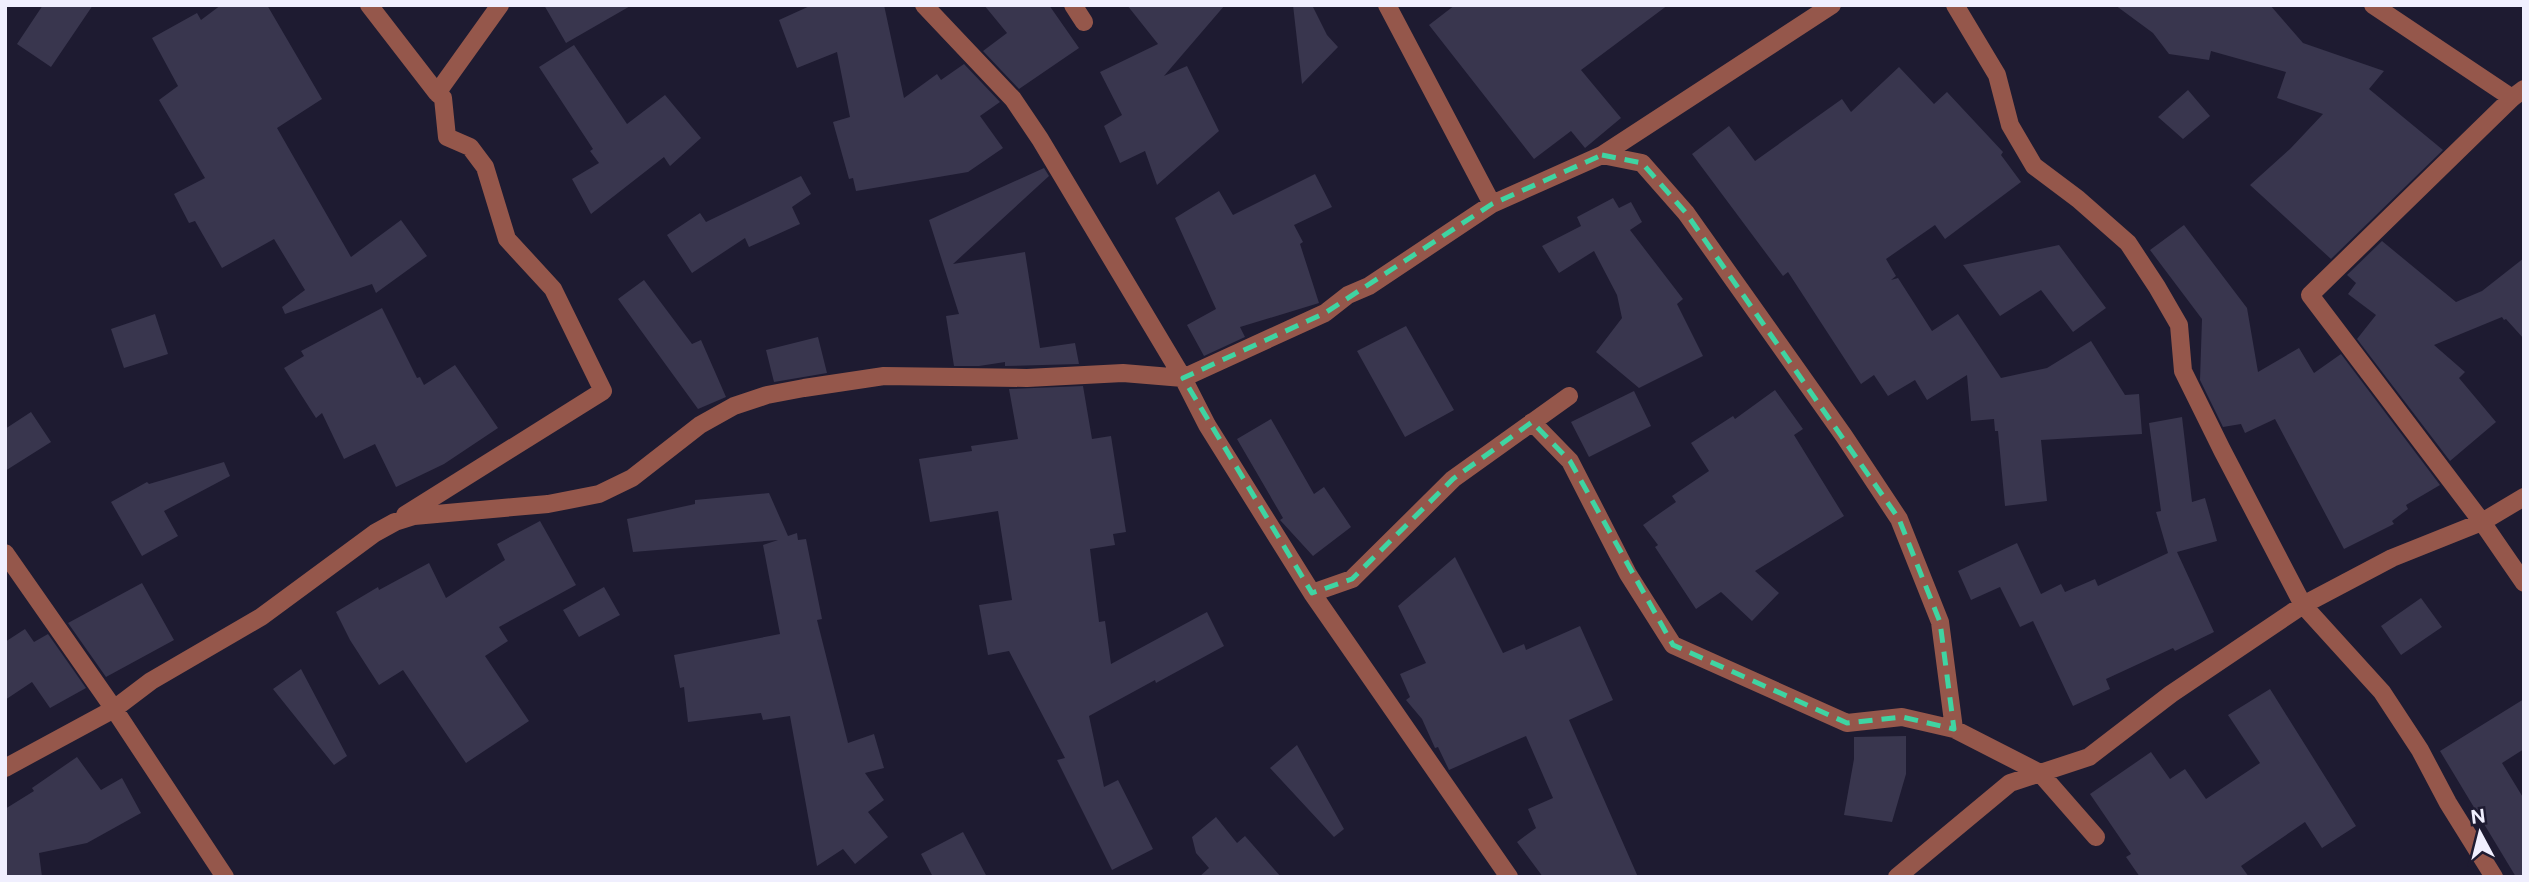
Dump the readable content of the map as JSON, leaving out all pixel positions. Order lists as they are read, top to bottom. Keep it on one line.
{"north":"top"}
